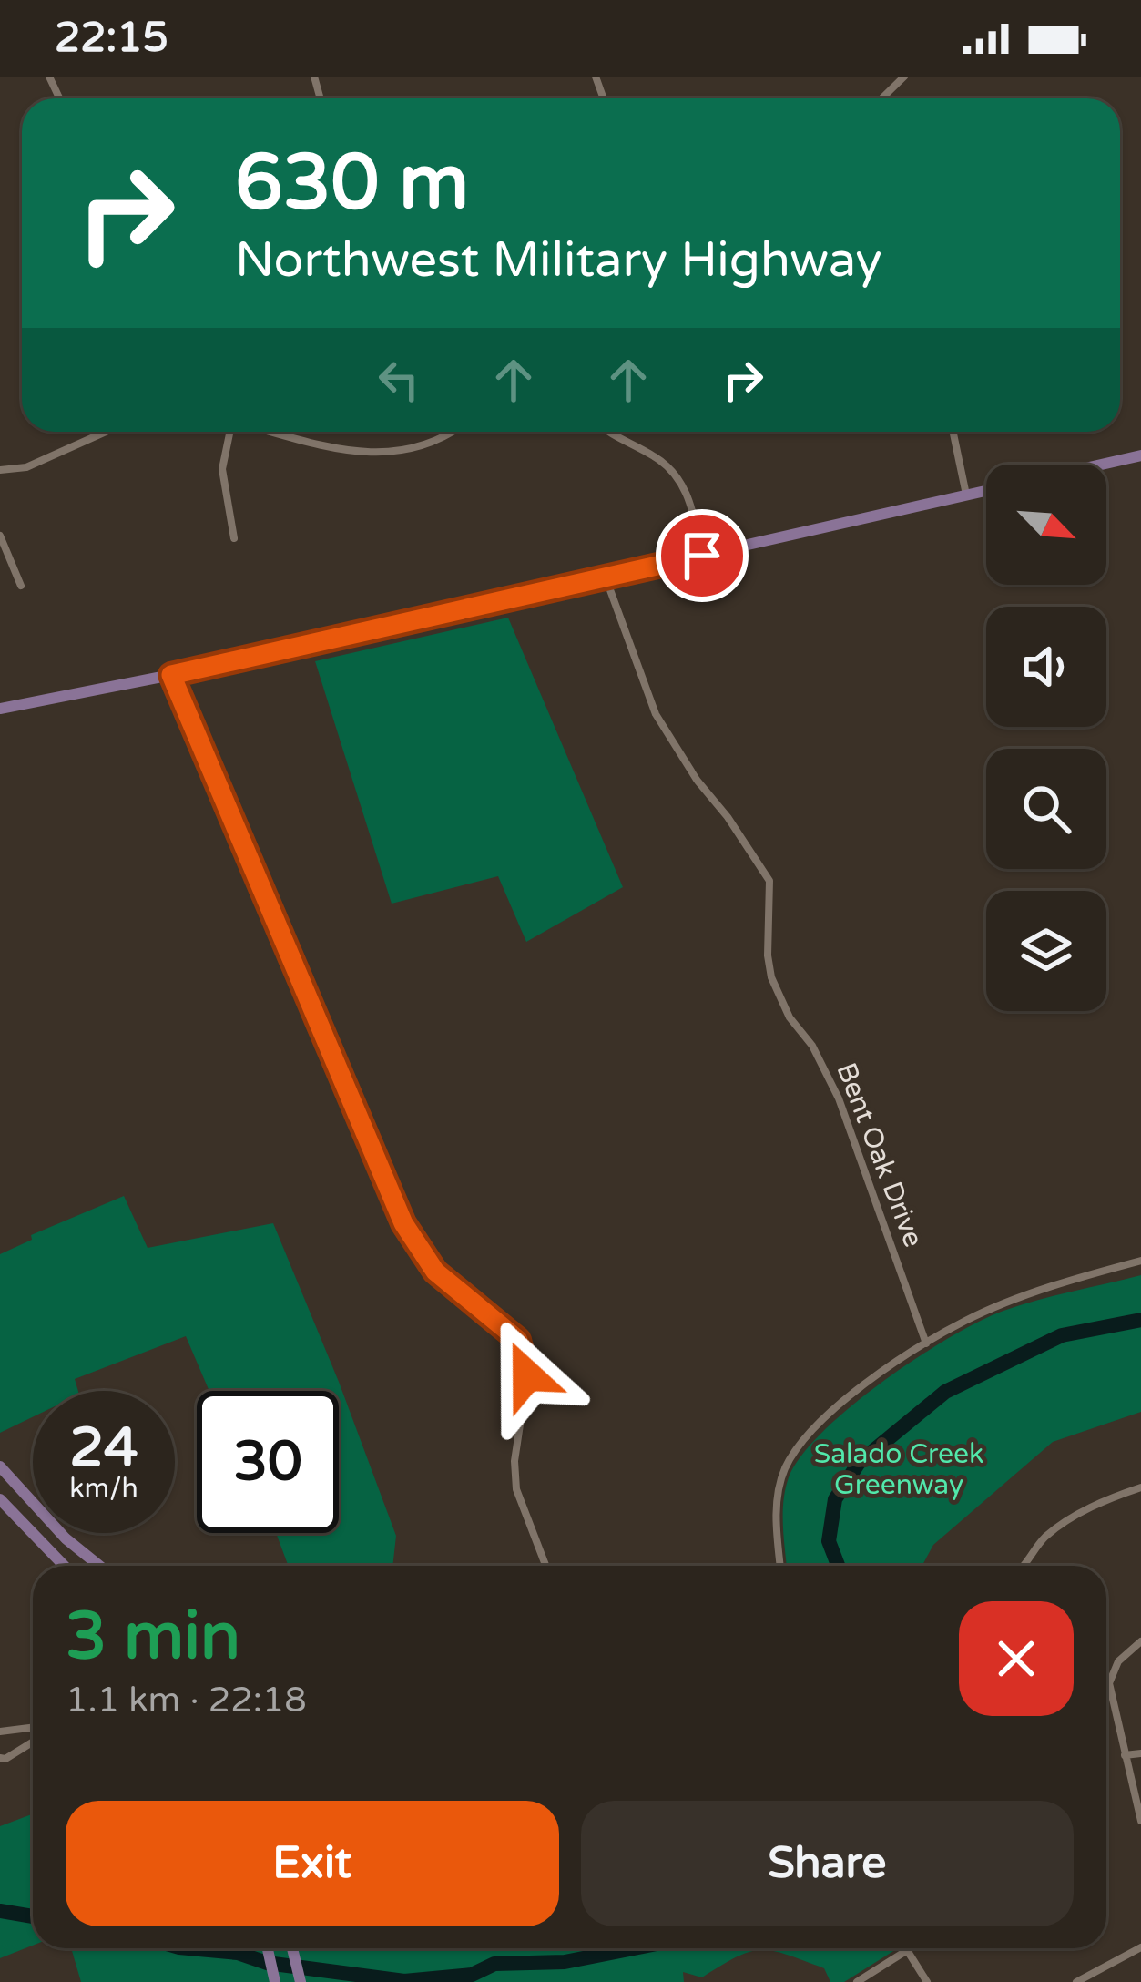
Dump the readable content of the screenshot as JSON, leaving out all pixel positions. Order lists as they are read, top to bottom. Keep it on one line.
{"streets":{"street":["Bent Oak Drive"]},"parks":["Salado Creek Greenway"],"north":"bottom right","page":{"status":"22:15","turn":["630 m","Northwest Military Highway"],"speed":"24 km/h","limit":"30","heading":["3 min","1.1 km · 22:18"],"buttons":["Exit","Share"]}}
